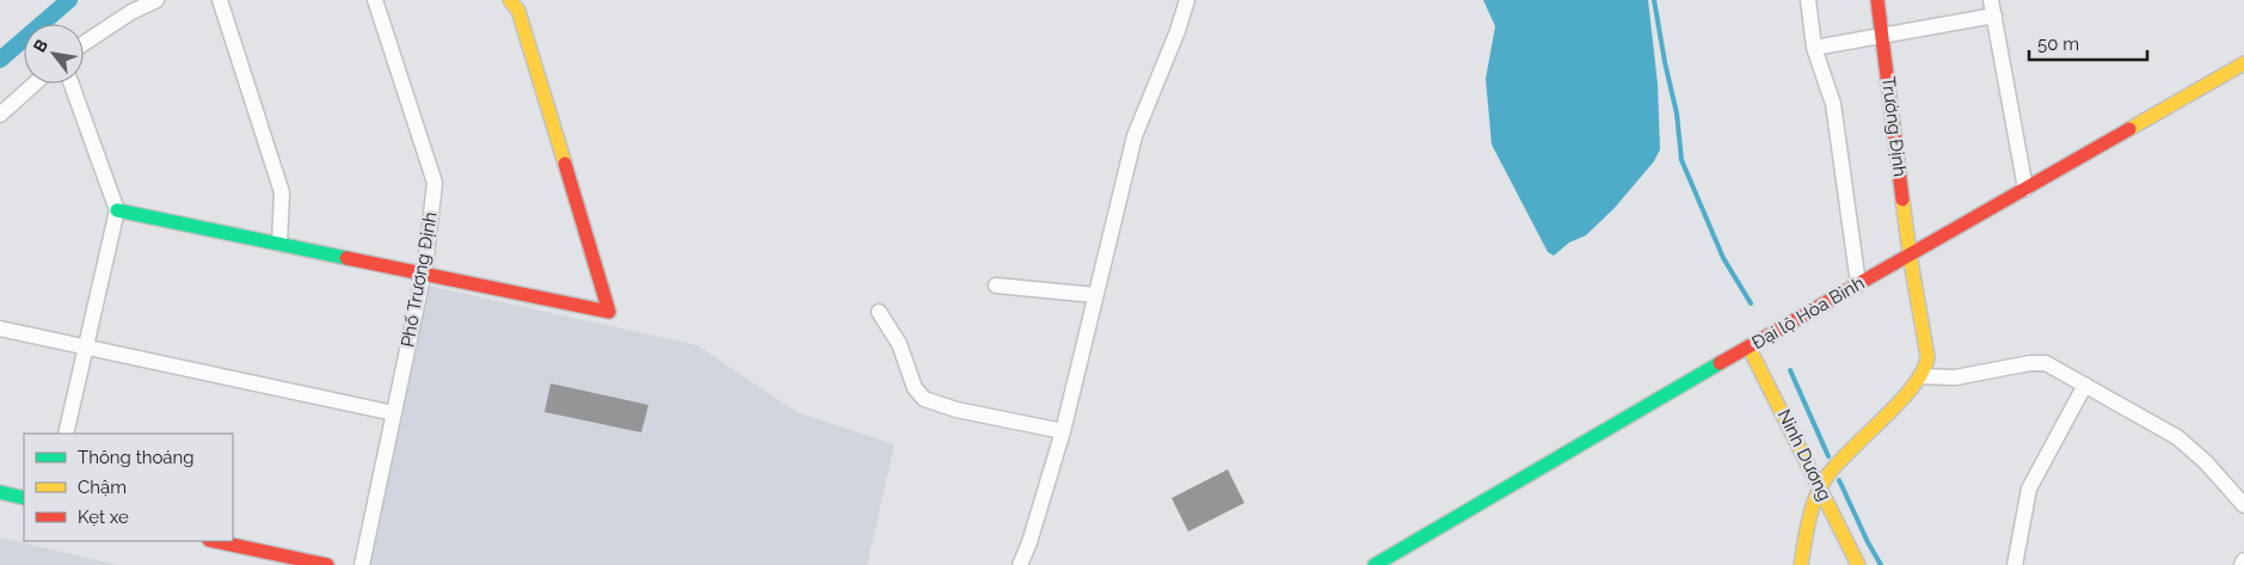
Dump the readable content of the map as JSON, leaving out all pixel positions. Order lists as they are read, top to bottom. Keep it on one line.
{"streets":{"main road":["Trường Định","Đại lộ Hòa Bình","Ninh Dương"],"street":["Phố Trương Định"]},"crossings":[["Trường Định","Đại lộ Hòa Bình"],["Đại lộ Hòa Bình","Ninh Dương"]],"legend":["Thông thoáng","Chậm","Kẹt xe"],"scale_bar":"50 m","north":"top left"}
